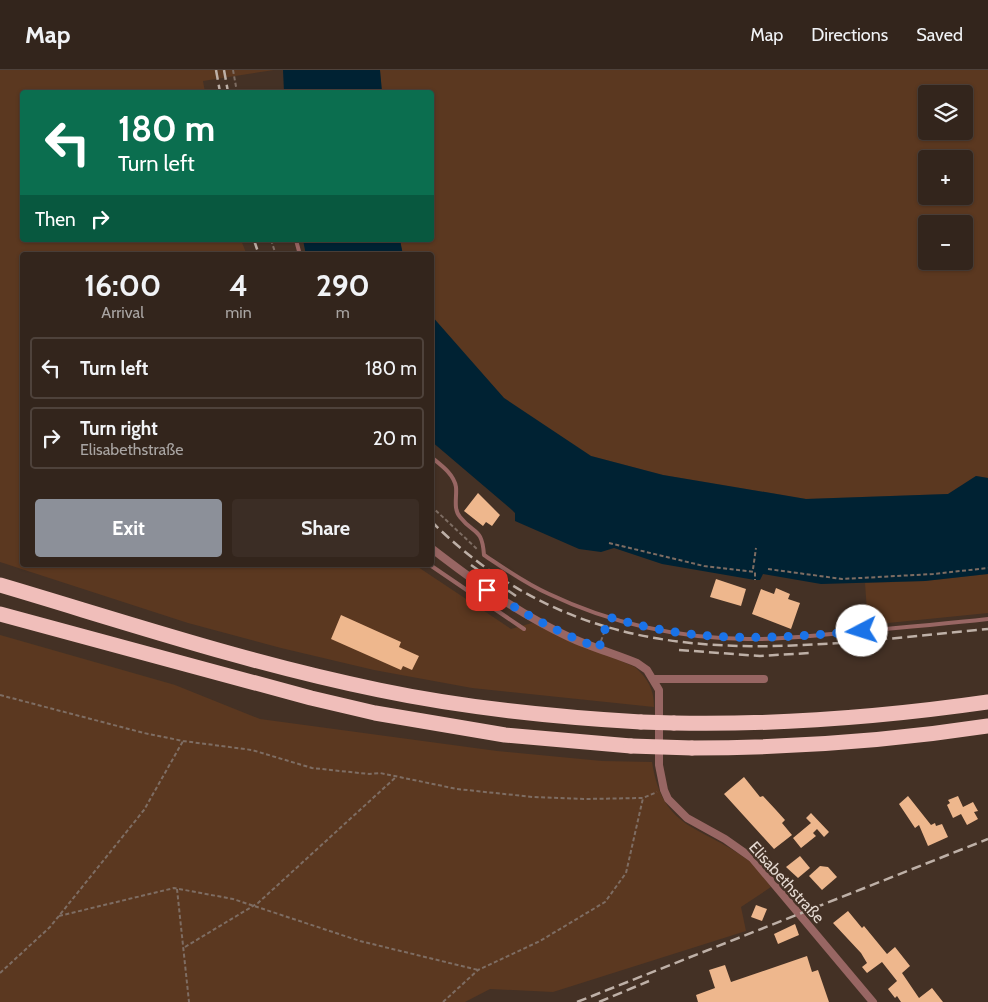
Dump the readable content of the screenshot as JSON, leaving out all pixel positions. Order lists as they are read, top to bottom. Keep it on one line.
{"streets":{"street":["Elisabethstraße"]},"page":{"header":"Map","nav":["Map","Directions","Saved"],"map_buttons":["+","−"],"turn":["180 m","Turn left"],"then":"Then","eta":["16:00","Arrival","4","min","290","m"],"list":[{"name":"Turn left","value":"180 m"},{"name":"Turn right","note":"Elisabethstraße","value":"20 m"}],"buttons":["Exit","Share"]}}
